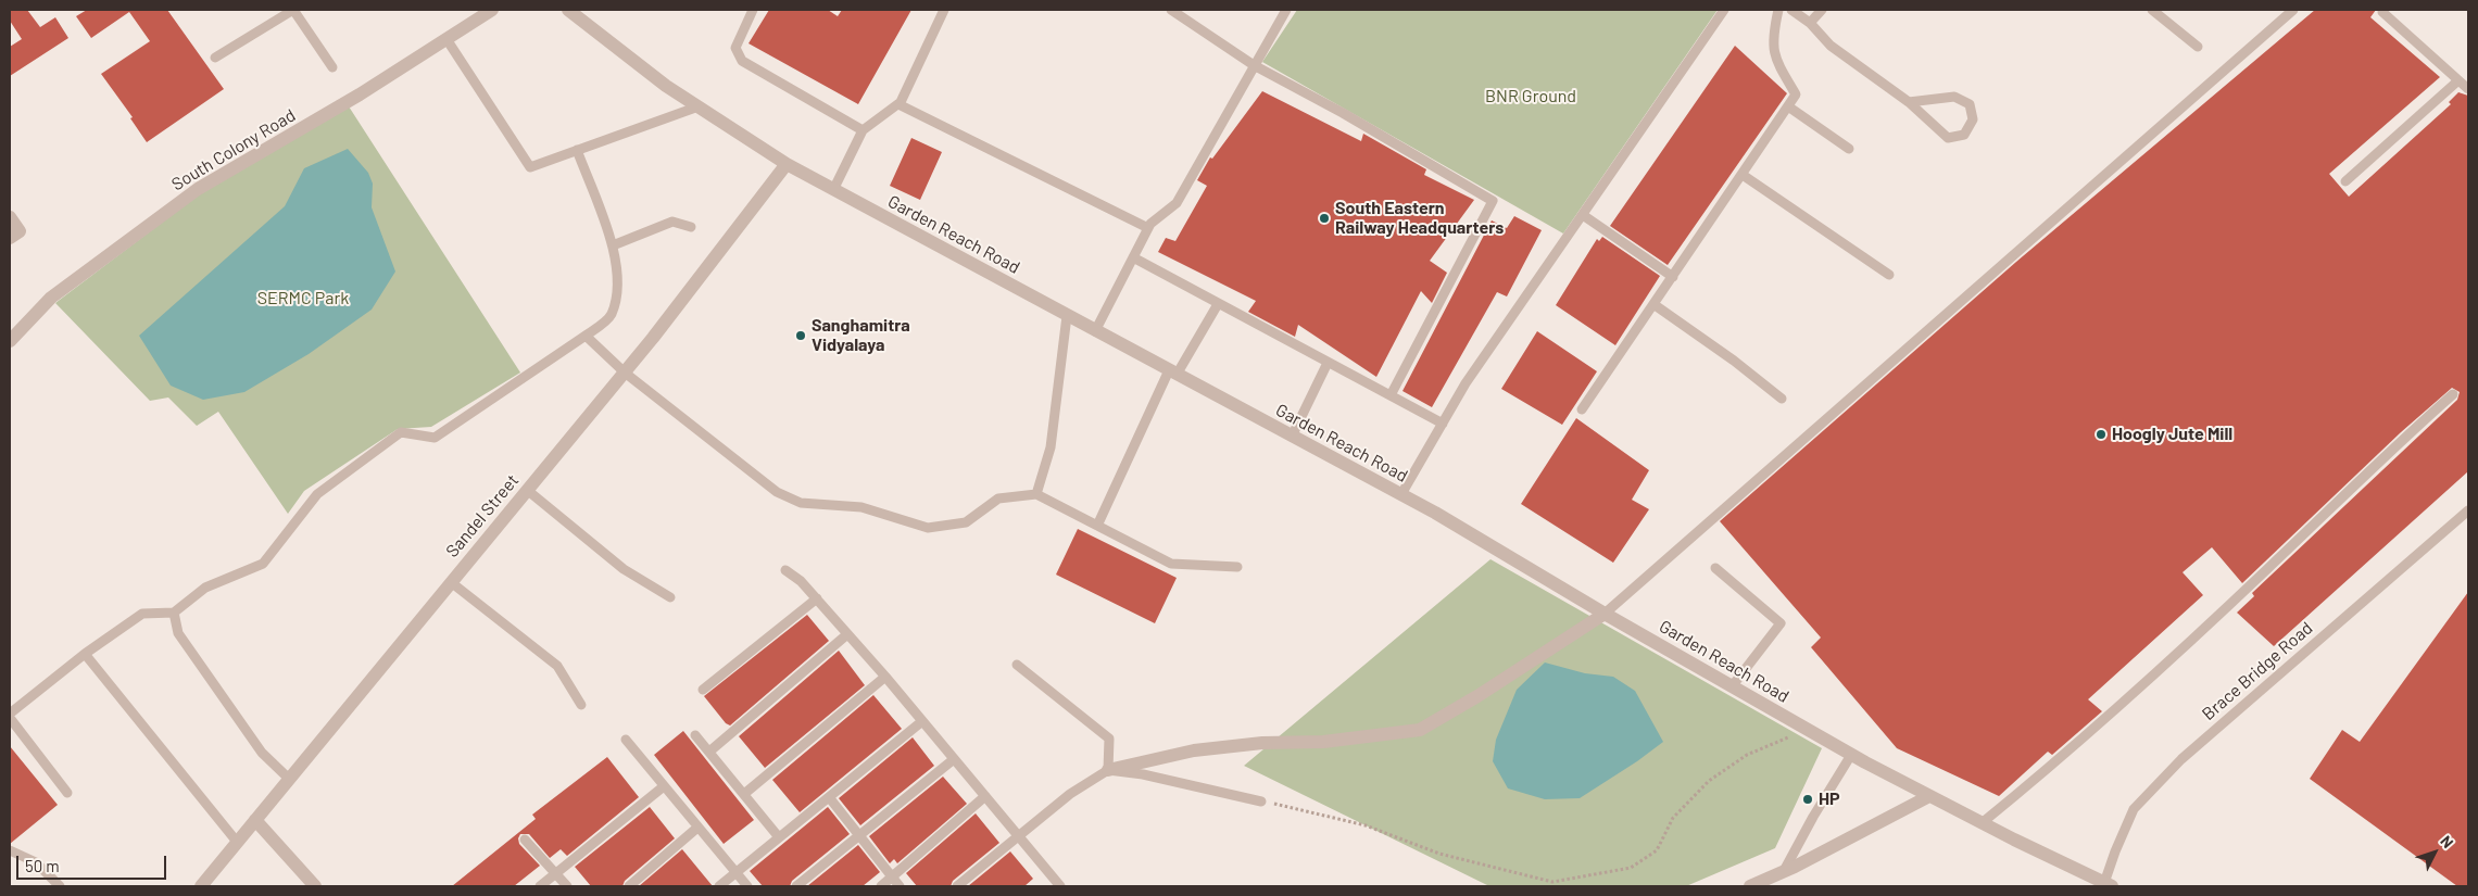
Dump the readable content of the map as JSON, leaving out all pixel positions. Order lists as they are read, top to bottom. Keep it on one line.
{"streets":{"street":["South Colony Road","Garden Reach Road","Sandel Street"],"lane":["Brace Bridge Road"]},"crossings":[["Garden Reach Road","Sandel Street"],["Garden Reach Road","Brace Bridge Road"]],"parks":["BNR Ground","SERMC Park"],"places":["South Eastern Railway Headquarters","Sanghamitra Vidyalaya","Hoogly Jute Mill","HP"],"scale_bar":"50 m","north":"top right"}
